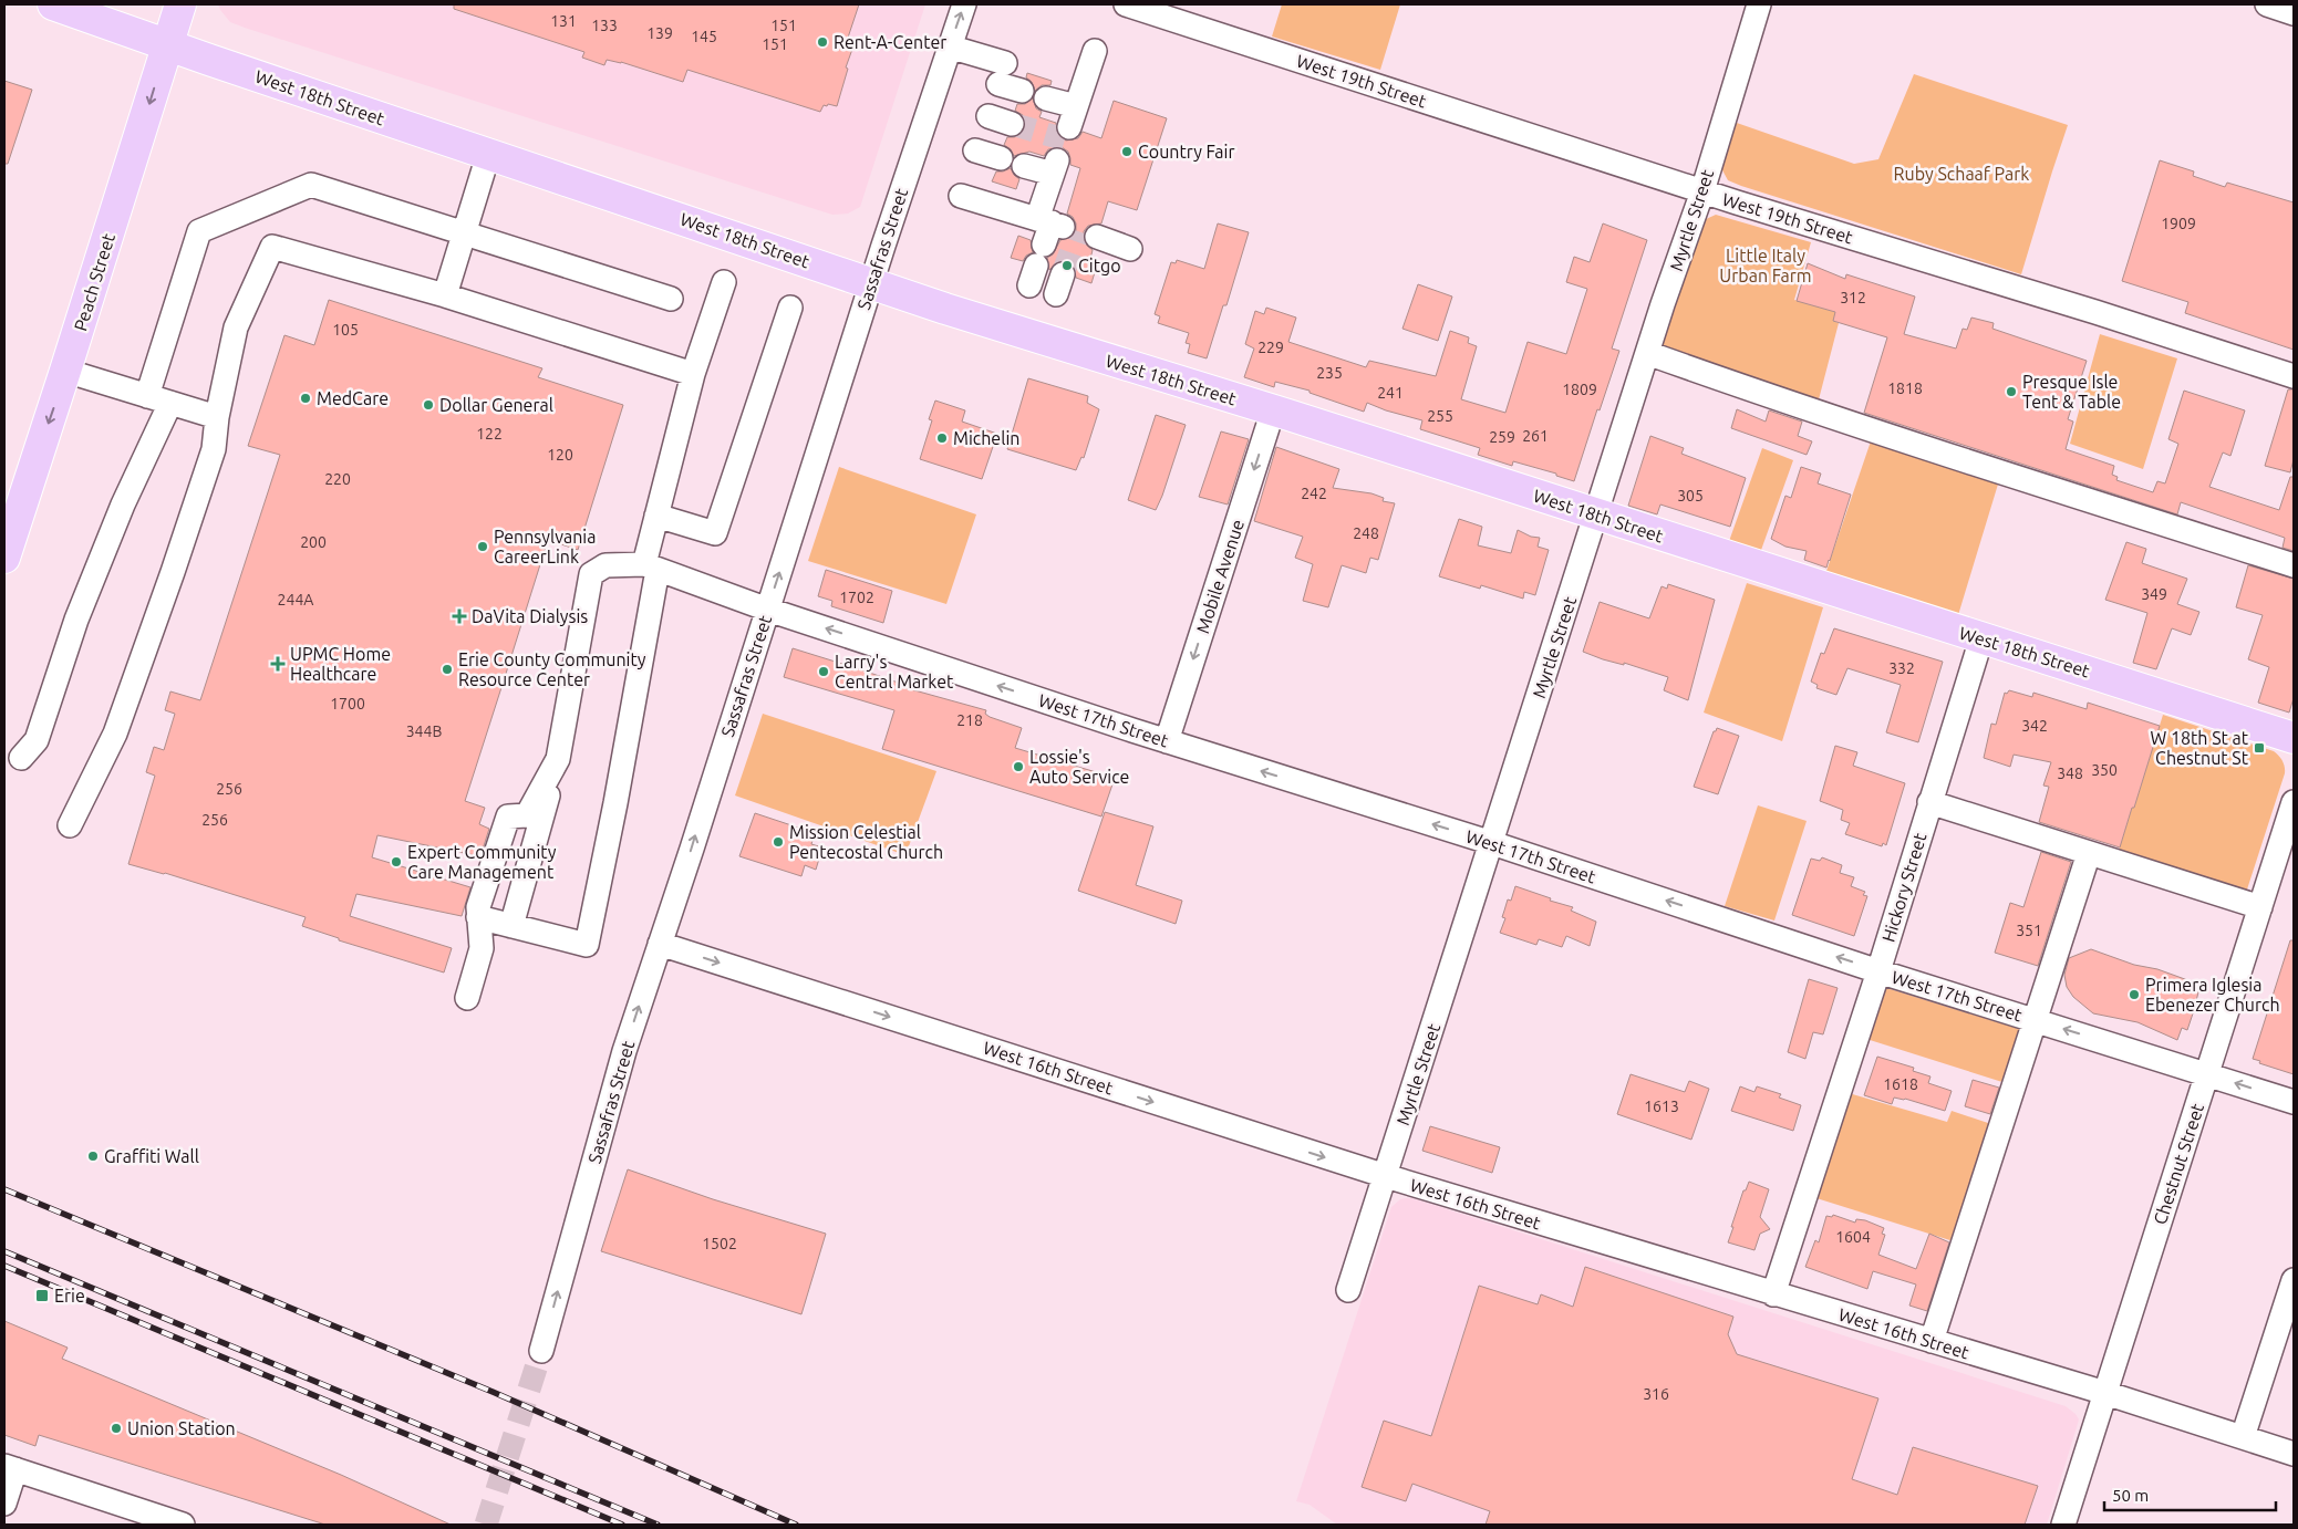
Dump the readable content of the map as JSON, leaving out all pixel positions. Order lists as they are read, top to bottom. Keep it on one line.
{"streets":{"main road":["West 18th Street","Peach Street"],"street":["West 19th Street","Myrtle Street","Sassafras Street","Mobile Avenue","West 17th Street","Hickory Street","West 16th Street","Chestnut Street"]},"crossings":[["West 19th Street","Myrtle Street"],["West 18th Street","Myrtle Street"],["West 18th Street","Sassafras Street"],["West 18th Street","Peach Street"],["West 18th Street","Mobile Avenue"],["West 18th Street","Hickory Street"],["Myrtle Street","West 17th Street"],["Myrtle Street","West 16th Street"],["Sassafras Street","West 17th Street"],["Sassafras Street","West 16th Street"],["Mobile Avenue","West 17th Street"],["West 17th Street","Hickory Street"],["West 17th Street","Chestnut Street"],["Hickory Street","West 16th Street"],["West 16th Street","Chestnut Street"]],"one_way":["Peach Street","Mobile Avenue","West 17th Street","West 16th Street"],"parks":["Ruby Schaaf Park","Little Italy Urban Farm"],"places":{"other":["Rent-A-Center","Country Fair","Citgo","Presque Isle Tent & Table","MedCare","Dollar General","Michelin","Pennsylvania CareerLink","Erie County Community Resource Center","Larry's Central Market","Lossie's Auto Service","Mission Celestial Pentecostal Church","Expert Community Care Management","Primera Iglesia Ebenezer Church","Graffiti Wall","Union Station"],"health":["DaVita Dialysis","UPMC Home Healthcare"],"transit":["W 18th St at Chestnut St","Erie"]},"house_numbers":["131","133","151","139","145","151","1909","312","105","229","235","1818","1809","241","255","122","261","259","120","220","242","305","248","200","349","1702","244A","332","1700","218","342","344B","350","348","256","256","351","1618","1613","1604","1502","316"],"scale_bar":"50 m"}
